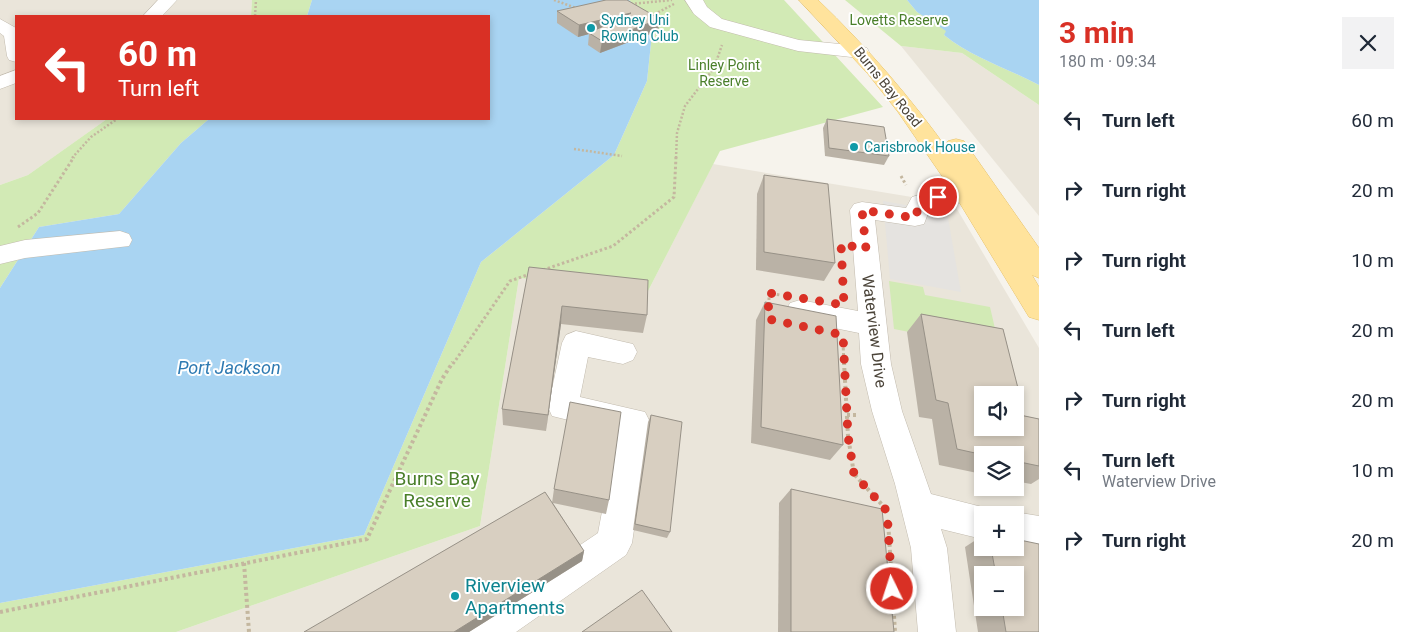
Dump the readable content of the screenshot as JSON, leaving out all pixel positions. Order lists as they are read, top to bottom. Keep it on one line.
{"streets":{"main road":["Burns Bay Road"],"street":["Waterview Drive"]},"crossings":[["Burns Bay Road","Waterview Drive"]],"water":["Port Jackson"],"parks":["Lovetts Reserve","Linley Point Reserve","Burns Bay Reserve"],"places":["Sydney Uni Rowing Club","Carisbrook House","Riverview Apartments"],"page":{"heading":["3 min","180 m · 09:34"],"turn":["60 m","Turn left"],"list":[{"name":"Turn left","value":"60 m"},{"name":"Turn right","value":"20 m"},{"name":"Turn right","value":"10 m"},{"name":"Turn left","value":"20 m"},{"name":"Turn right","value":"20 m"},{"name":"Turn left","note":"Waterview Drive","value":"10 m"},{"name":"Turn right","value":"20 m"}],"map_buttons":["+","−"]}}
